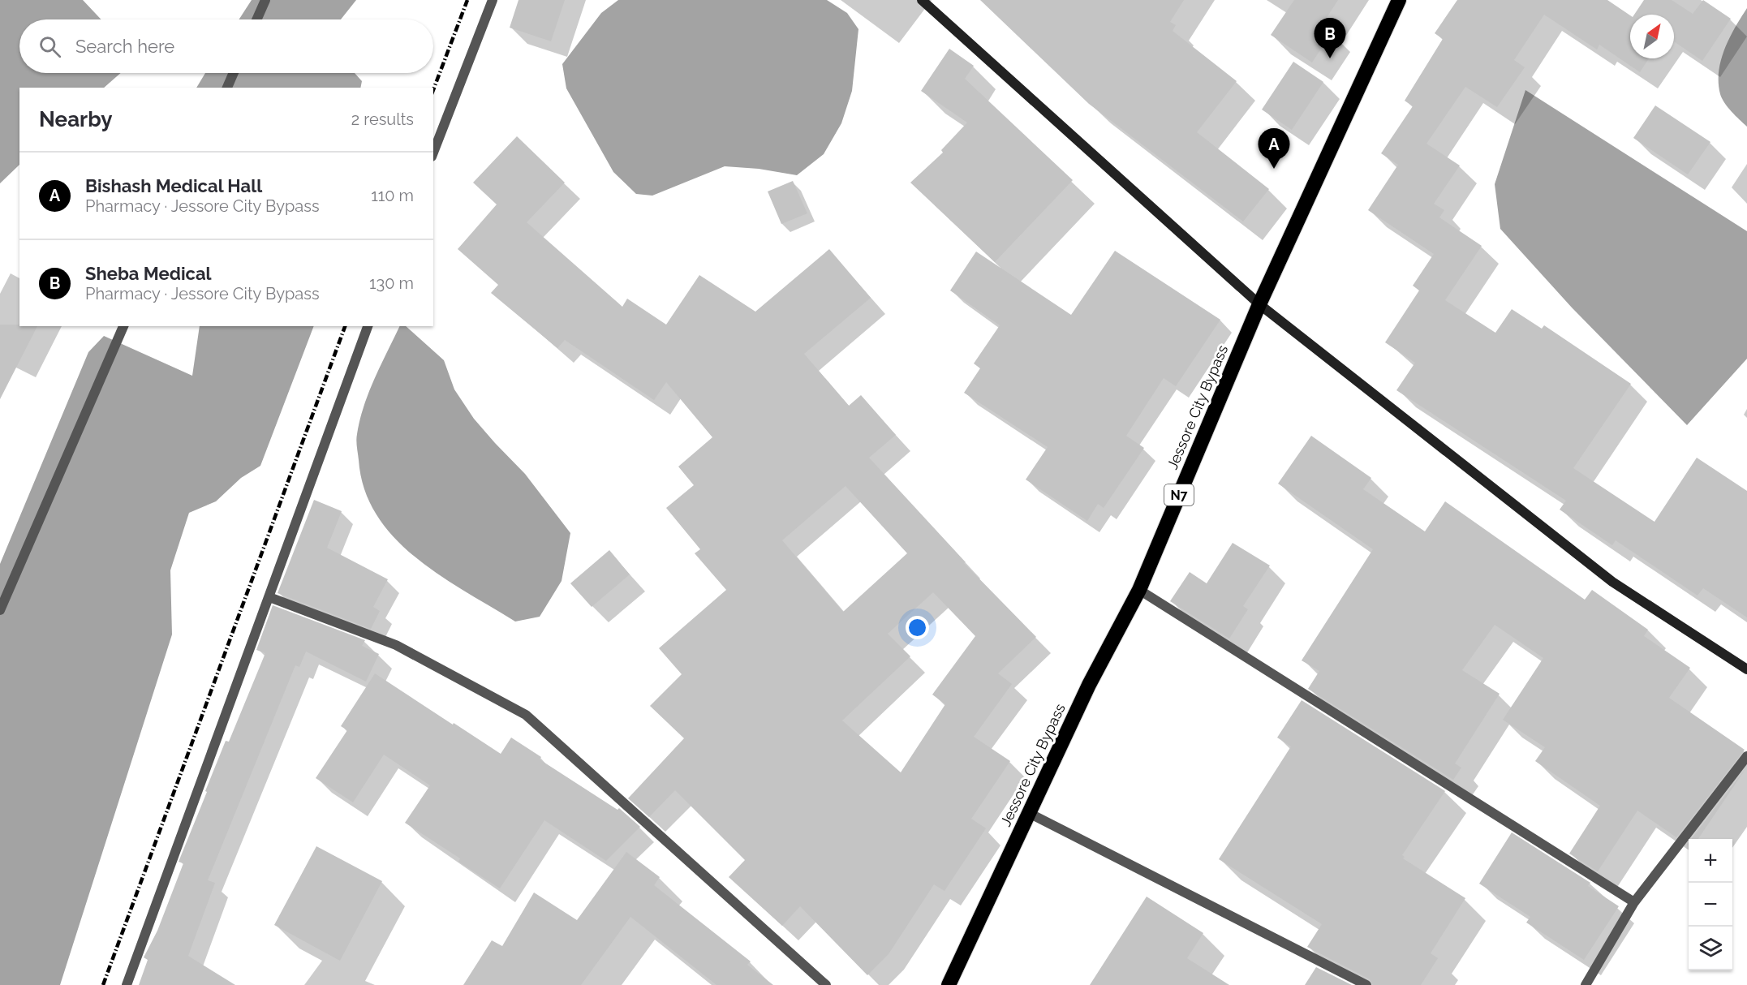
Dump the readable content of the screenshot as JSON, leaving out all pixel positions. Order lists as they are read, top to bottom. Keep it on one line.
{"streets":{"highway":["Jessore City Bypass","N7"]},"north":"top right","page":{"pins":["B","A"],"search":"Search here","heading":["Nearby","2 results"],"list":[{"mark":"A","name":"Bishash Medical Hall","note":"Pharmacy · Jessore City Bypass","value":"110 m"},{"mark":"B","name":"Sheba Medical","note":"Pharmacy · Jessore City Bypass","value":"130 m"}],"map_buttons":["+","−"]}}
